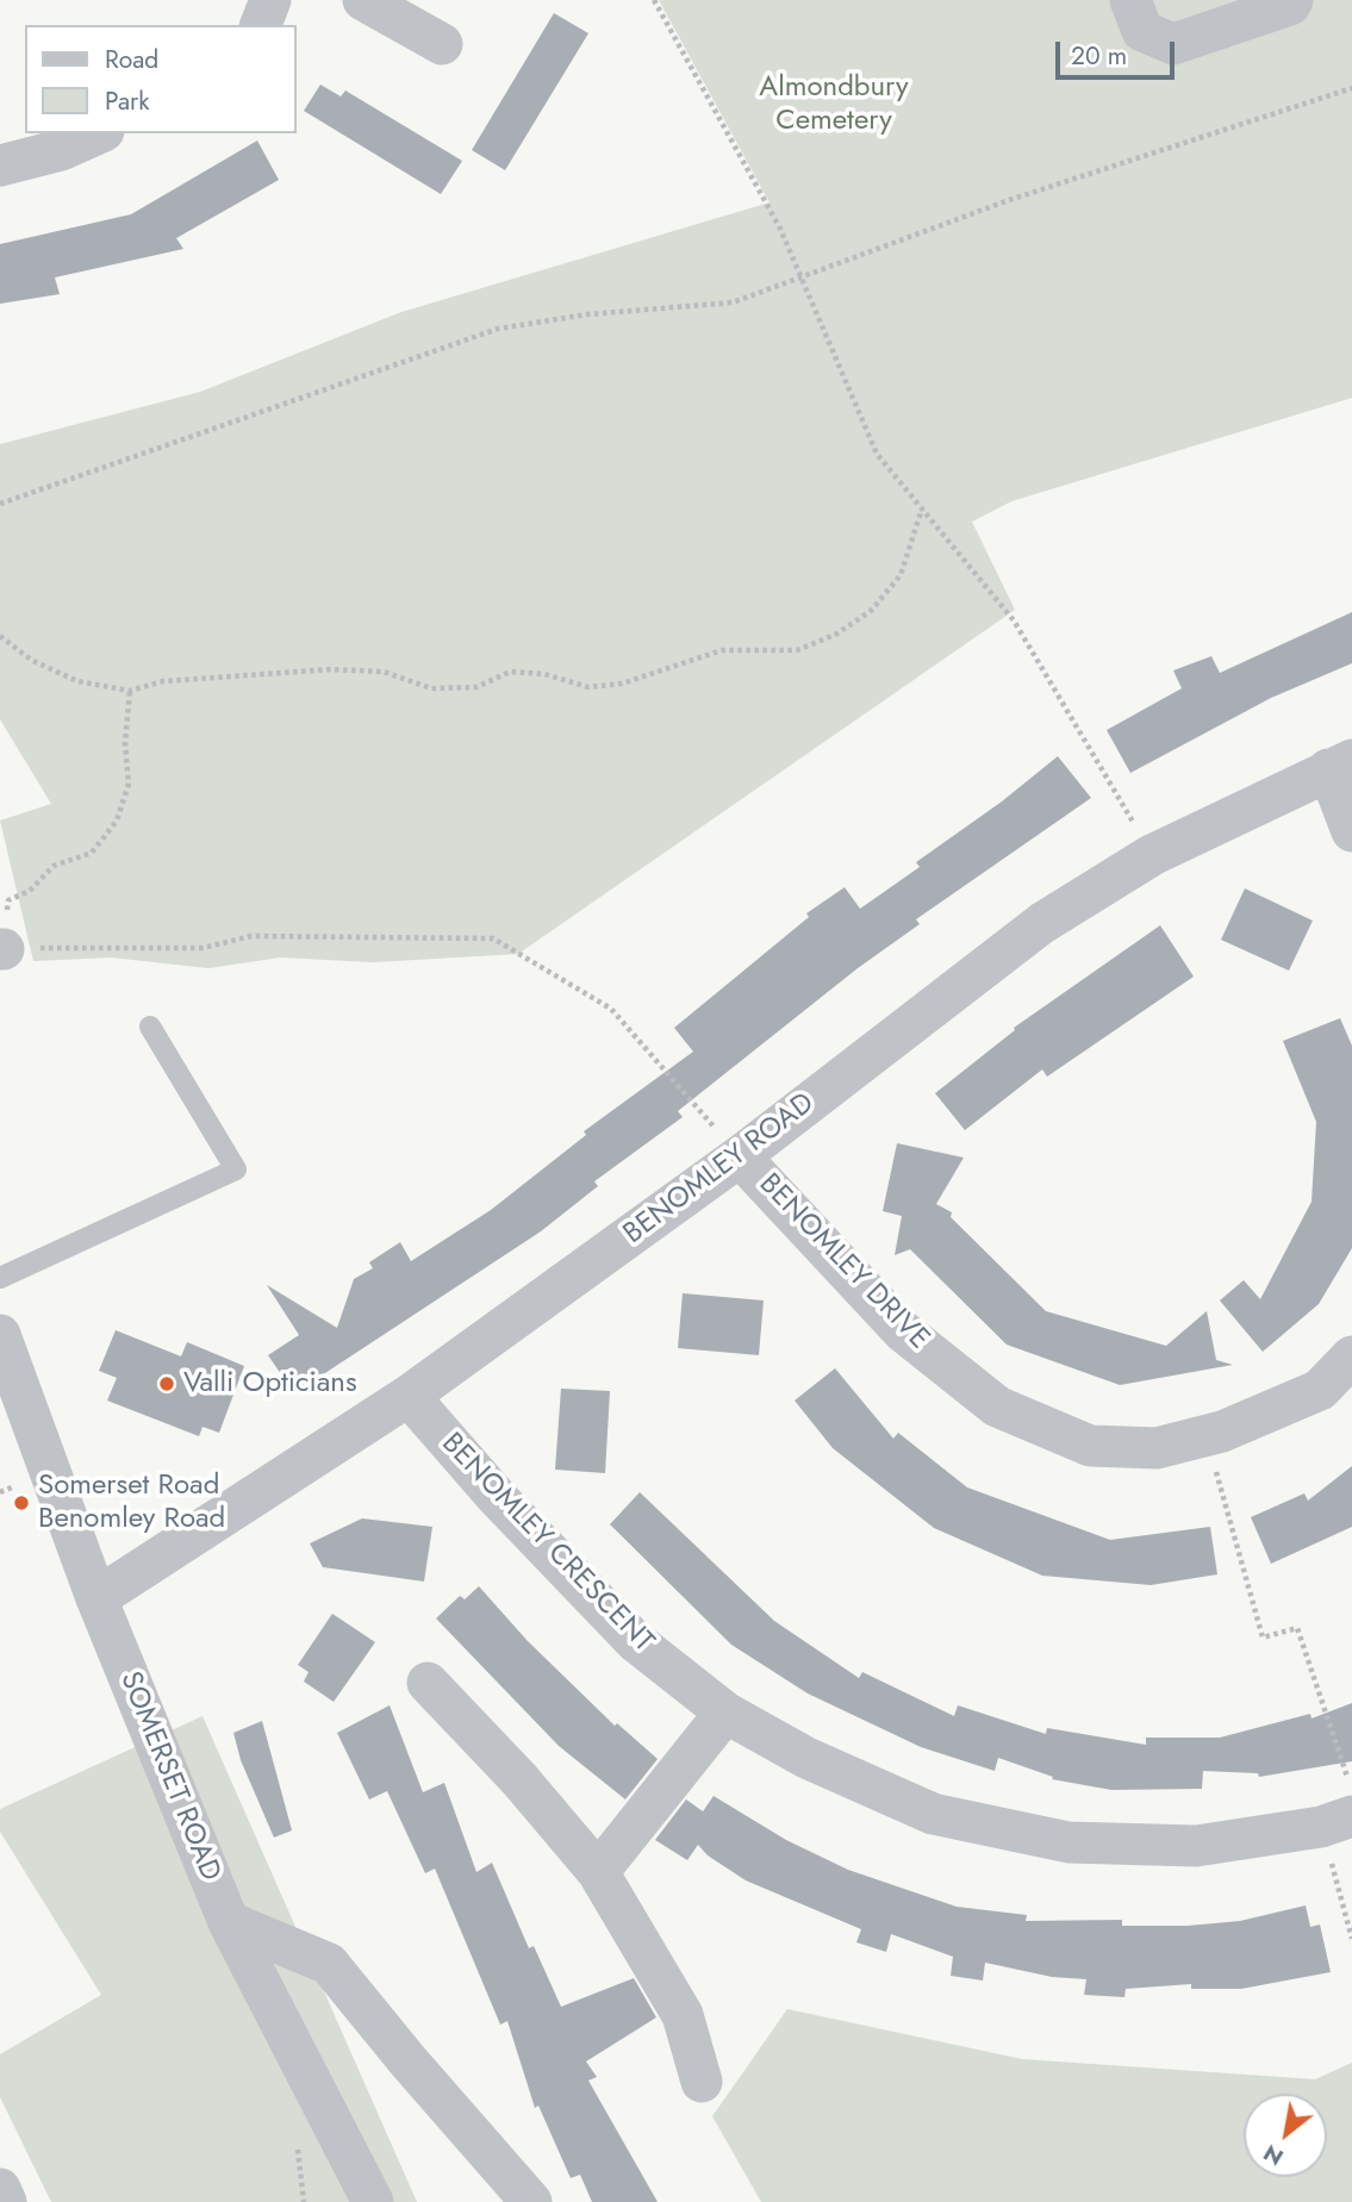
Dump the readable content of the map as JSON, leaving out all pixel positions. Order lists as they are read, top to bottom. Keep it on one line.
{"streets":{"street":["BENOMLEY ROAD","BENOMLEY DRIVE","BENOMLEY CRESCENT","SOMERSET ROAD"]},"crossings":[["BENOMLEY ROAD","BENOMLEY DRIVE"],["BENOMLEY ROAD","BENOMLEY CRESCENT"],["BENOMLEY ROAD","SOMERSET ROAD"]],"parks":["Almondbury Cemetery"],"places":["Valli Opticians","Somerset Road Benomley Road"],"legend":["Road","Park"],"scale_bar":"20 m","north":"bottom left"}
